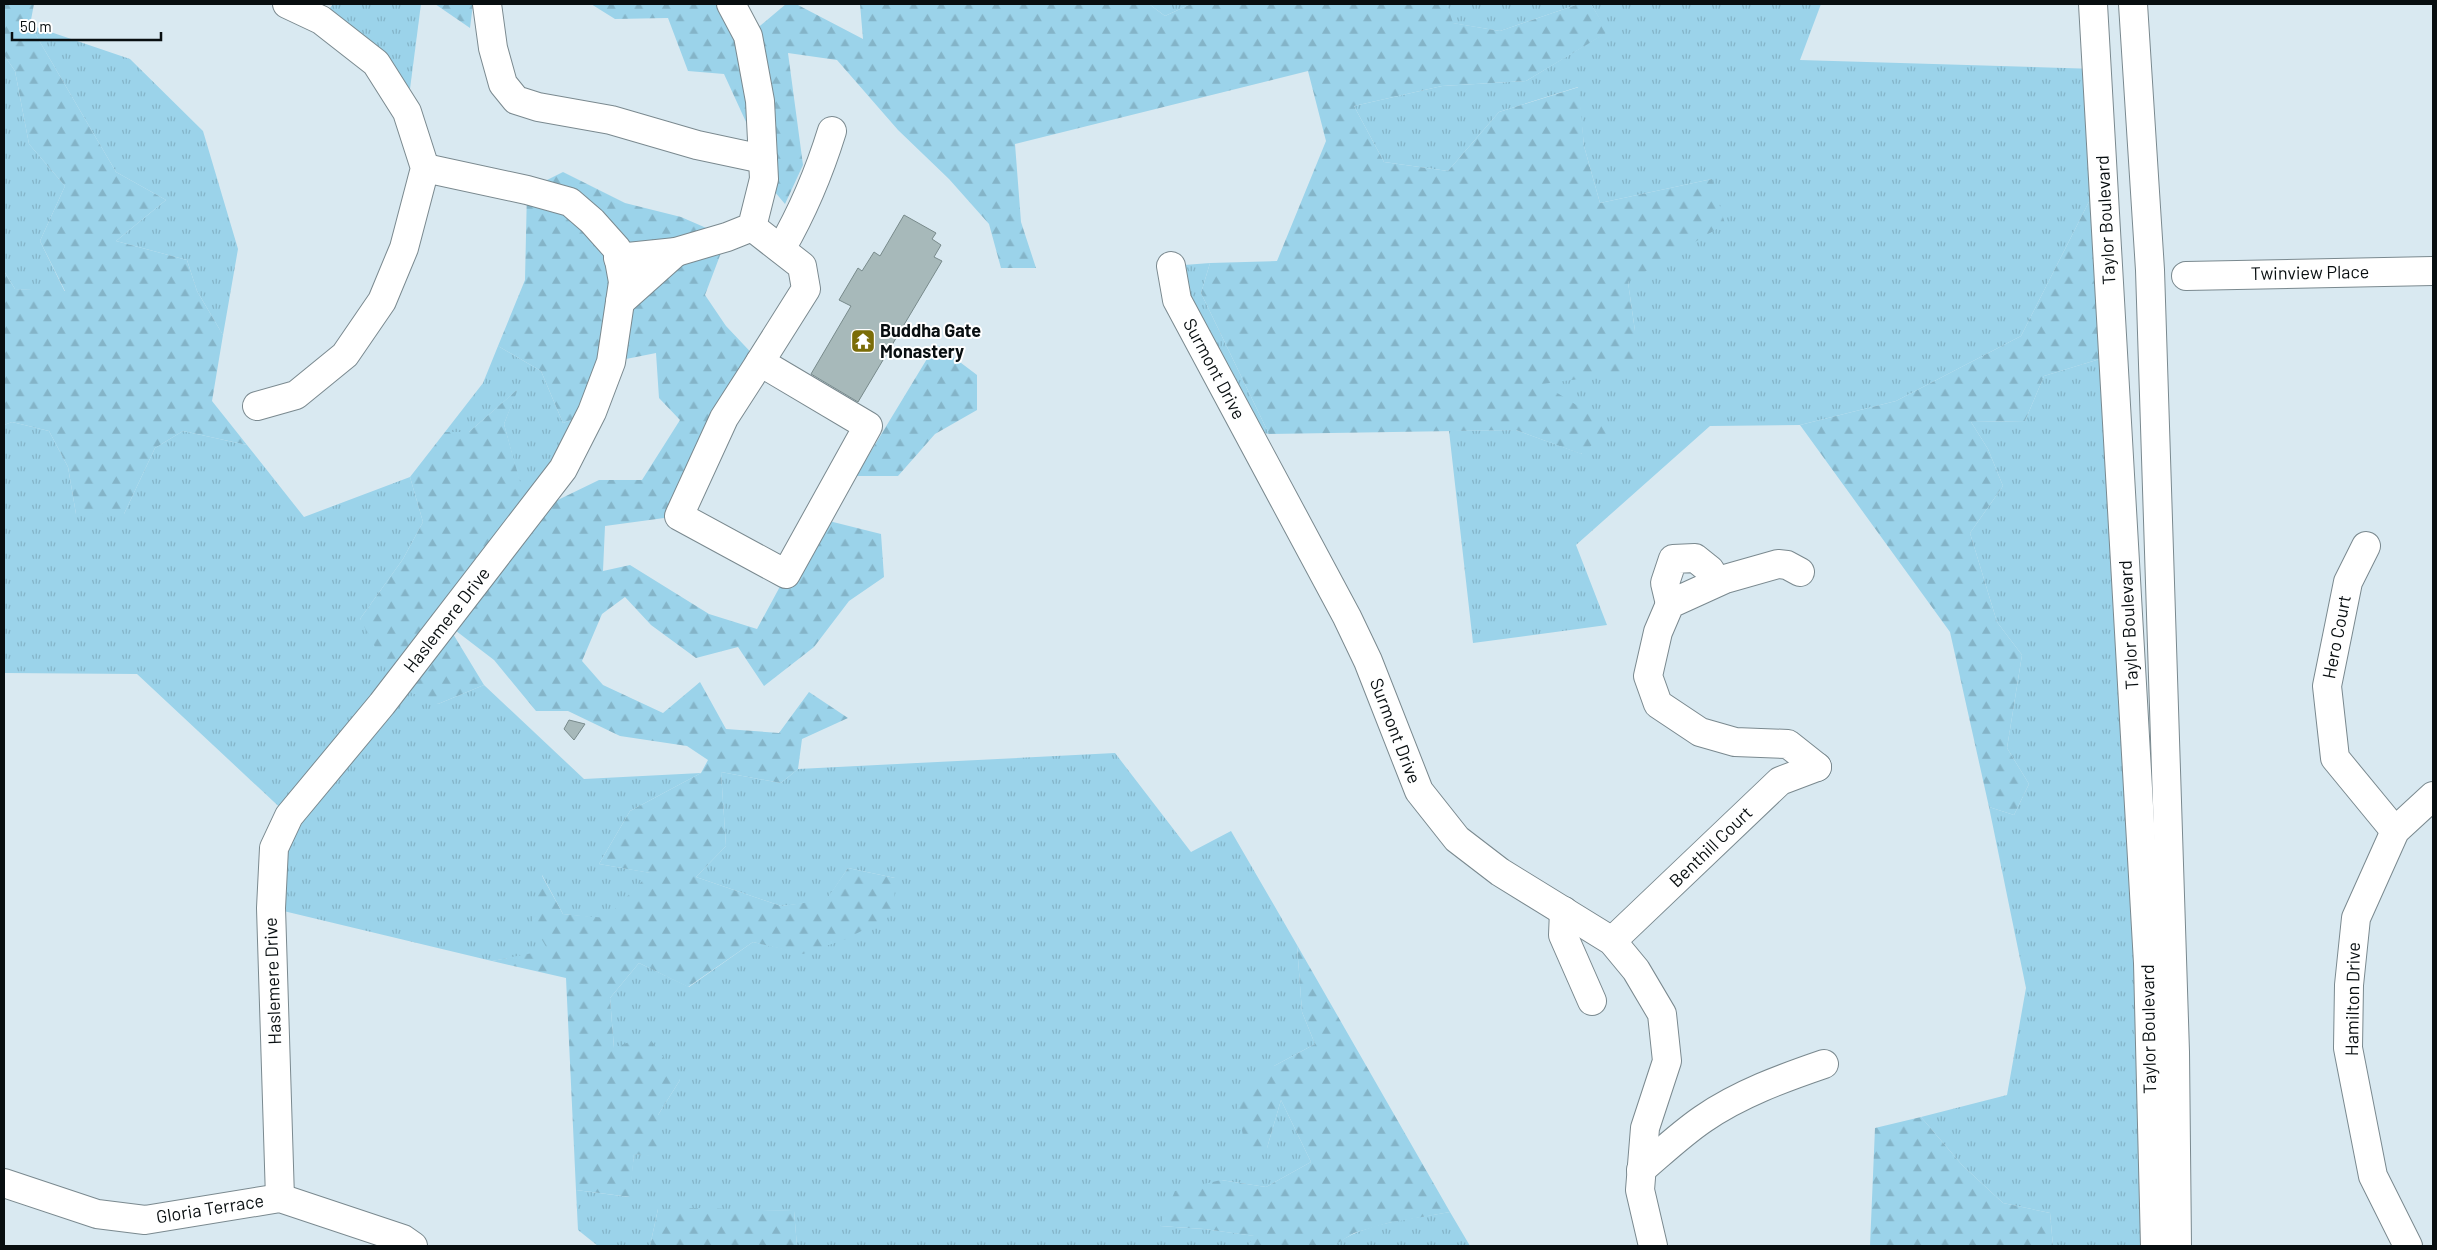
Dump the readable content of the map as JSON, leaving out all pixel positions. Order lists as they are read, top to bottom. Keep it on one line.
{"streets":{"street":["Taylor Boulevard","Twinview Place","Surmont Drive","Haslemere Drive","Hero Court","Benthill Court","Hamilton Drive","Gloria Terrace"]},"crossings":[["Surmont Drive","Benthill Court"],["Haslemere Drive","Gloria Terrace"],["Hero Court","Hamilton Drive"]],"places":{"temple":["Buddha Gate Monastery"]},"scale_bar":"50 m"}
